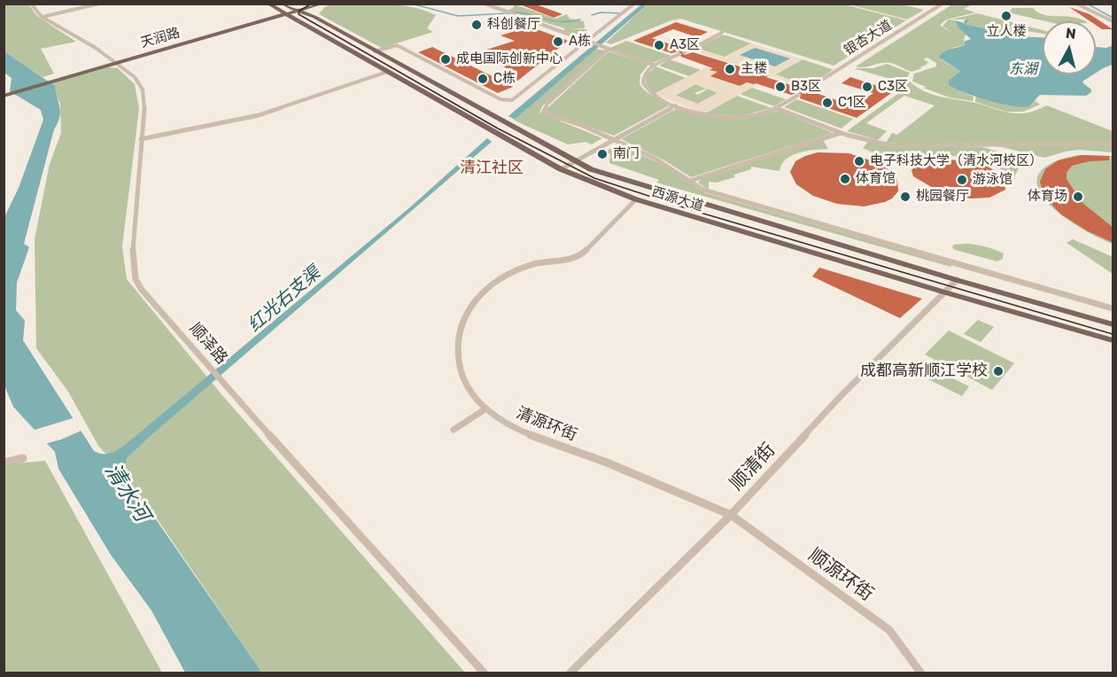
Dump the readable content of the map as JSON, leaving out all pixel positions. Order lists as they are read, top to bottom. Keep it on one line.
{"streets":{"main road":["天润路","西源大道"],"street":["银杏大道","顺泽路","清源环街","顺清街","顺源环街"]},"crossings":[["天润路","西源大道"],["天润路","顺泽路"],["西源大道","清源环街"],["西源大道","顺清街"],["清源环街","顺清街"],["清源环街","顺源环街"],["顺清街","顺源环街"]],"districts":["清江社区"],"water":["东湖","红光右支渠","清水河"],"places":["立人楼","科创餐厅","A栋","A3区","成电国际创新中心","主楼","C栋","B3区","C3区","C1区","南门","电子科技大学（清水河校区）","体育馆","游泳馆","桃园餐厅","体育场","成都高新顺江学校"],"north":"top"}
